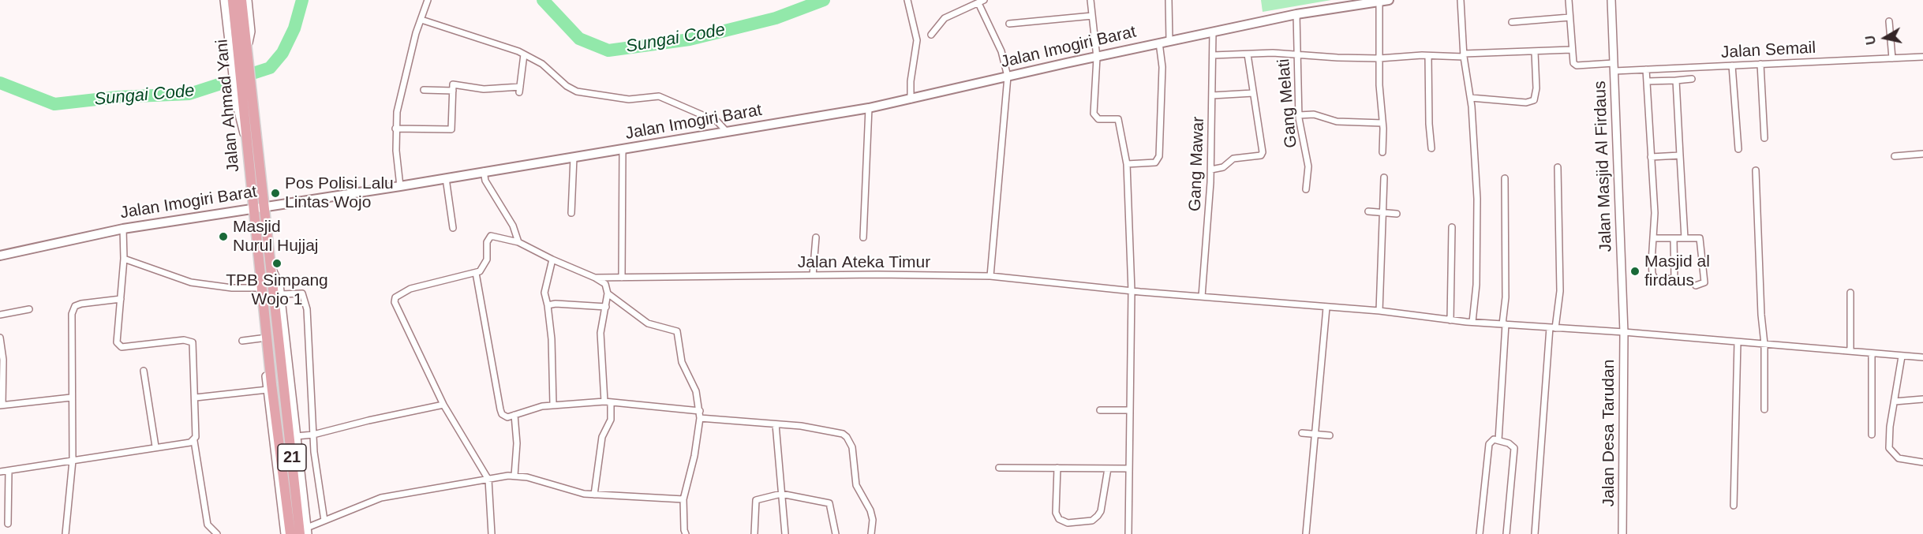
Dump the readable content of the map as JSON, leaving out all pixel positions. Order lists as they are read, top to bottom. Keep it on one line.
{"streets":{"highway":["Jalan Ahmad Yani","21"],"main road":["Jalan Imogiri Barat"],"street":["Jalan Semail","Gang Melati","Gang Mawar","Jalan Masjid Al Firdaus","Jalan Ateka Timur","Jalan Desa Tarudan"]},"crossings":[["Jalan Imogiri Barat","Gang Melati"],["Jalan Imogiri Barat","Jalan Ahmad Yani"],["Jalan Imogiri Barat","Gang Mawar"],["Jalan Imogiri Barat","21"],["Jalan Semail","Jalan Masjid Al Firdaus"],["Jalan Ahmad Yani","21"],["Gang Mawar","Jalan Ateka Timur"],["Jalan Masjid Al Firdaus","Jalan Ateka Timur"],["Jalan Masjid Al Firdaus","Jalan Desa Tarudan"],["Jalan Ateka Timur","Jalan Desa Tarudan"]],"water":["Sungai Code"],"places":["Pos Polisi Lalu Lintas Wojo","Masjid Nurul Hujjaj","TPB Simpang Wojo 1","Masjid al firdaus"],"north":"left"}
